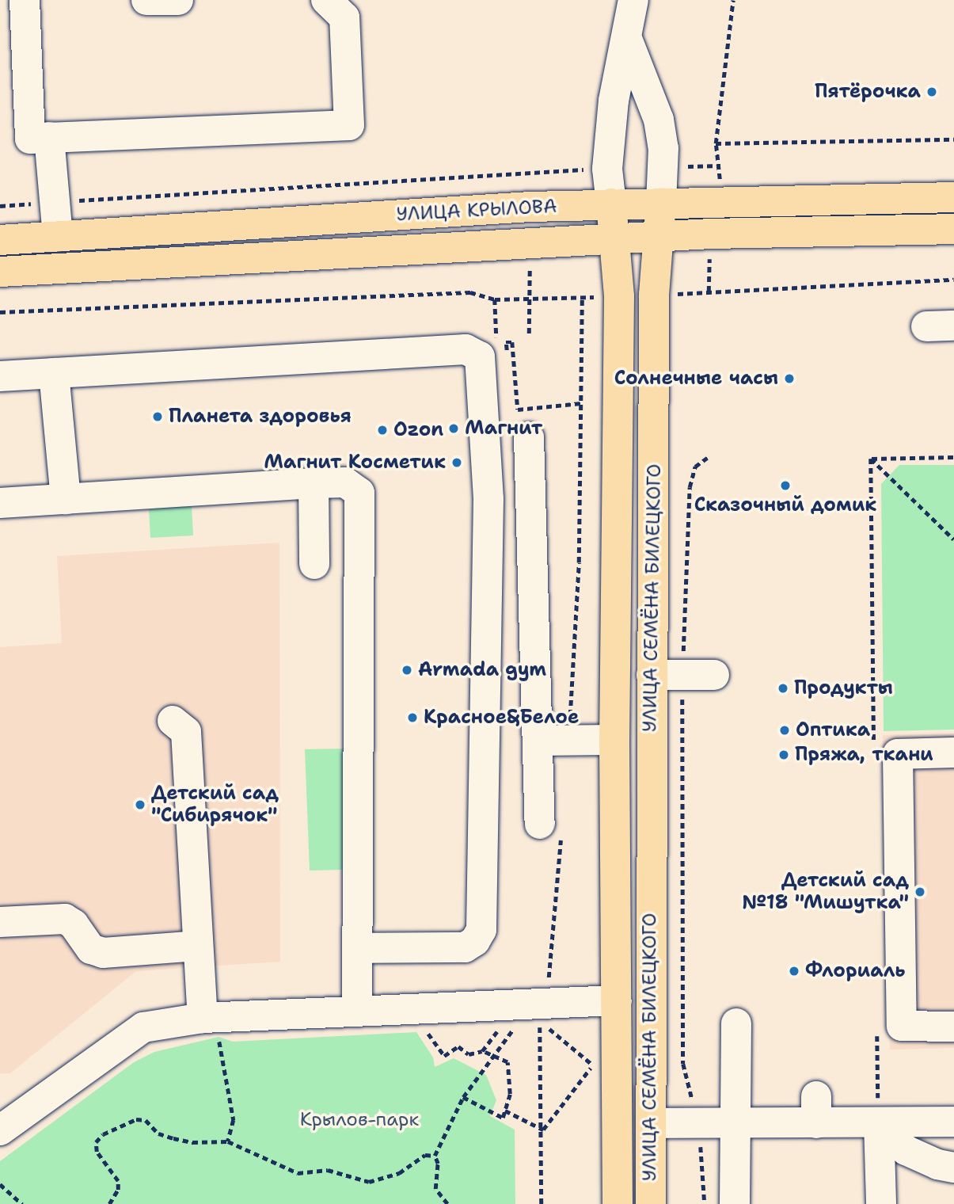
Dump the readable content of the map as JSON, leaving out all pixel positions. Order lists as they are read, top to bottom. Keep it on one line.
{"streets":{"main road":["УЛИЦА КРЫЛОВА","УЛИЦА СЕМЁНА БИЛЕЦКОГО"]},"crossings":[["УЛИЦА КРЫЛОВА","УЛИЦА СЕМЁНА БИЛЕЦКОГО"]],"parks":["Крылов-парк"],"places":["Пятёрочка","Солнечные часы","Планета здоровья","Магнит","Ozon","Магнит Косметик","Сказочный домик","Armada gym","Продукты","Красное&Белое","Оптика","Пряжа, ткани","Детский сад \"Сибирячок\"","Детский сад №18 \"Мишутка\"","Флориаль"]}
